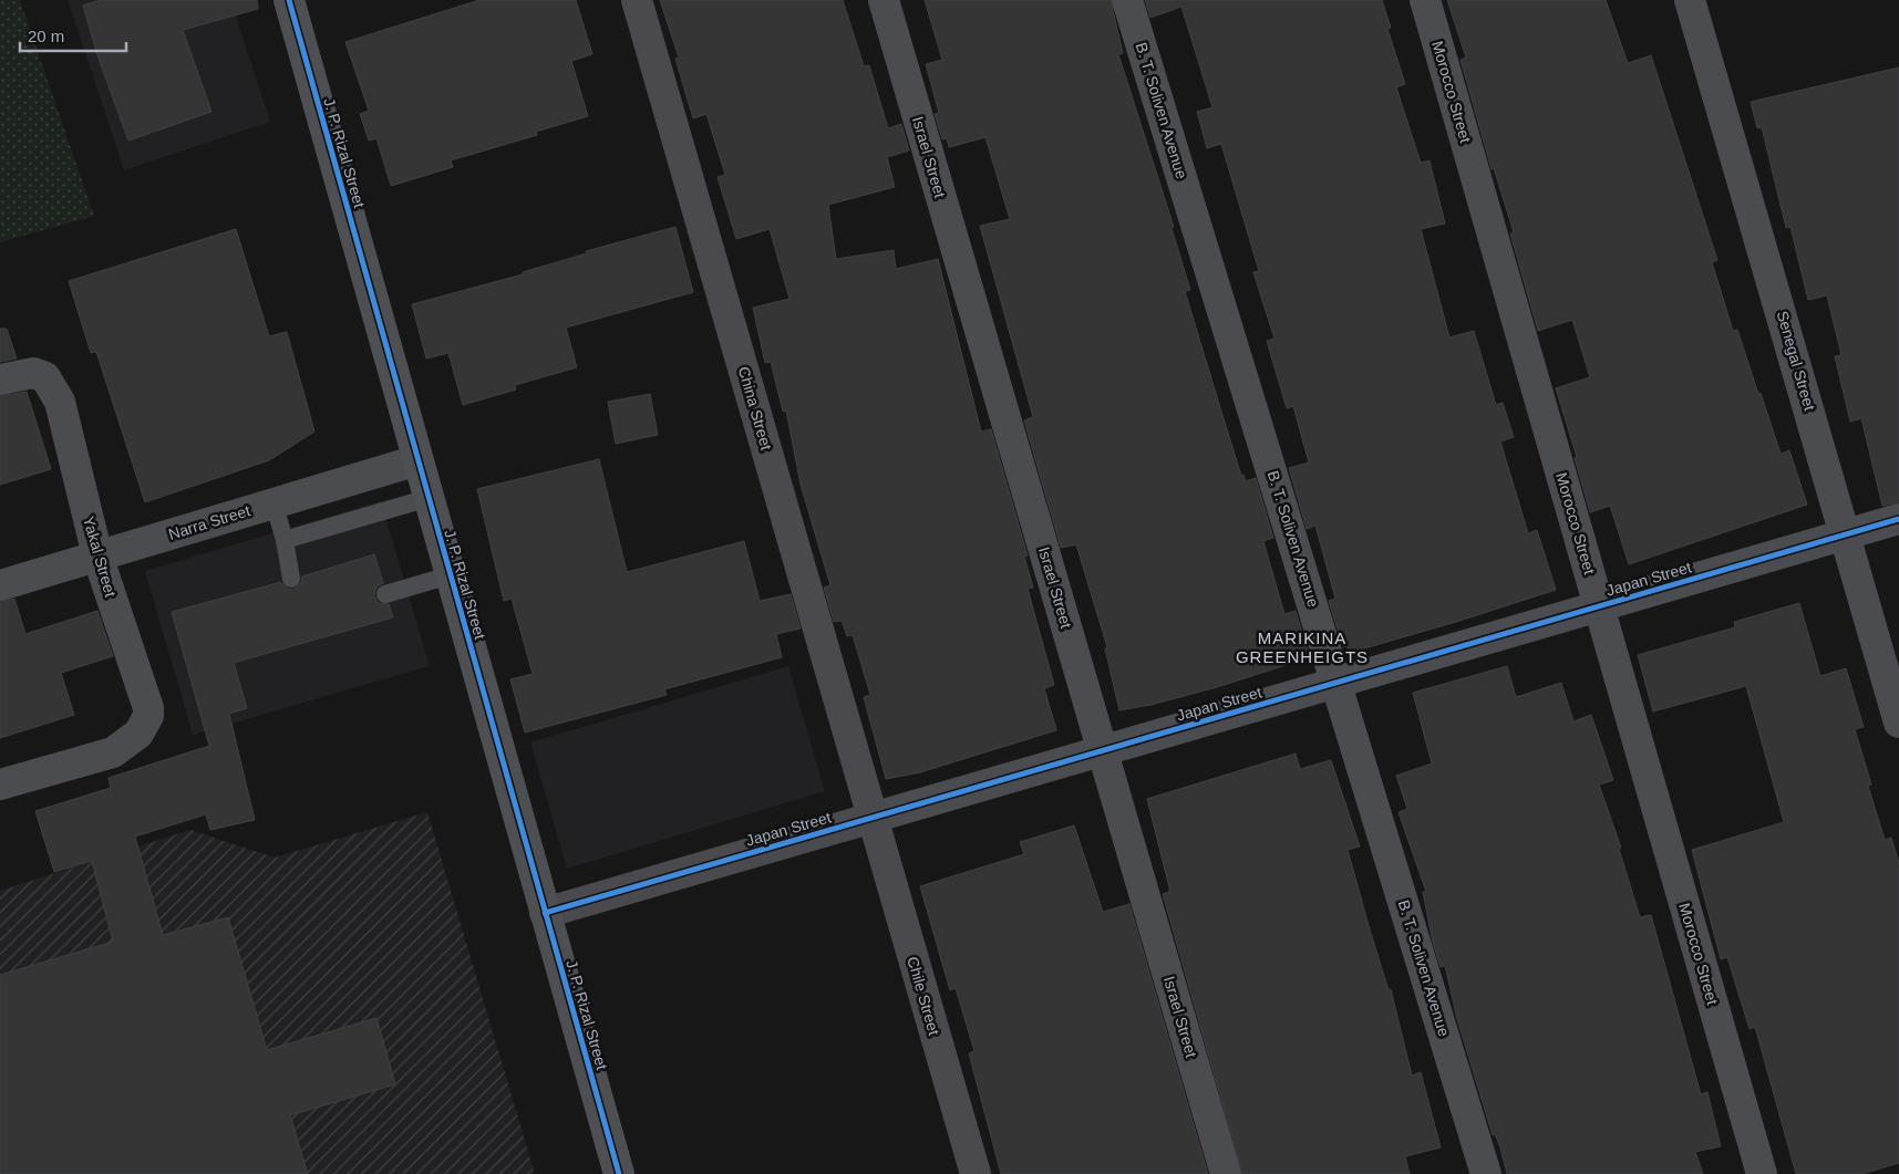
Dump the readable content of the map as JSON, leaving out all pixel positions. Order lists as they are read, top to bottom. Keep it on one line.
{"streets":{"main road":["J. P. Rizal Street"],"street":["Morocco Street","B. T. Soliven Avenue","Israel Street","Senegal Street","China Street","Narra Street","Yakal Street","Japan Street","Chile Street"]},"crossings":[["Morocco Street","Japan Street"],["B. T. Soliven Avenue","Japan Street"],["J. P. Rizal Street","Narra Street"],["J. P. Rizal Street","Japan Street"],["Israel Street","Japan Street"],["Senegal Street","Japan Street"],["China Street","Japan Street"],["China Street","Chile Street"],["Narra Street","Yakal Street"],["Japan Street","Chile Street"]],"districts":["MARIKINA GREENHEIGTS"],"scale_bar":"20 m"}
